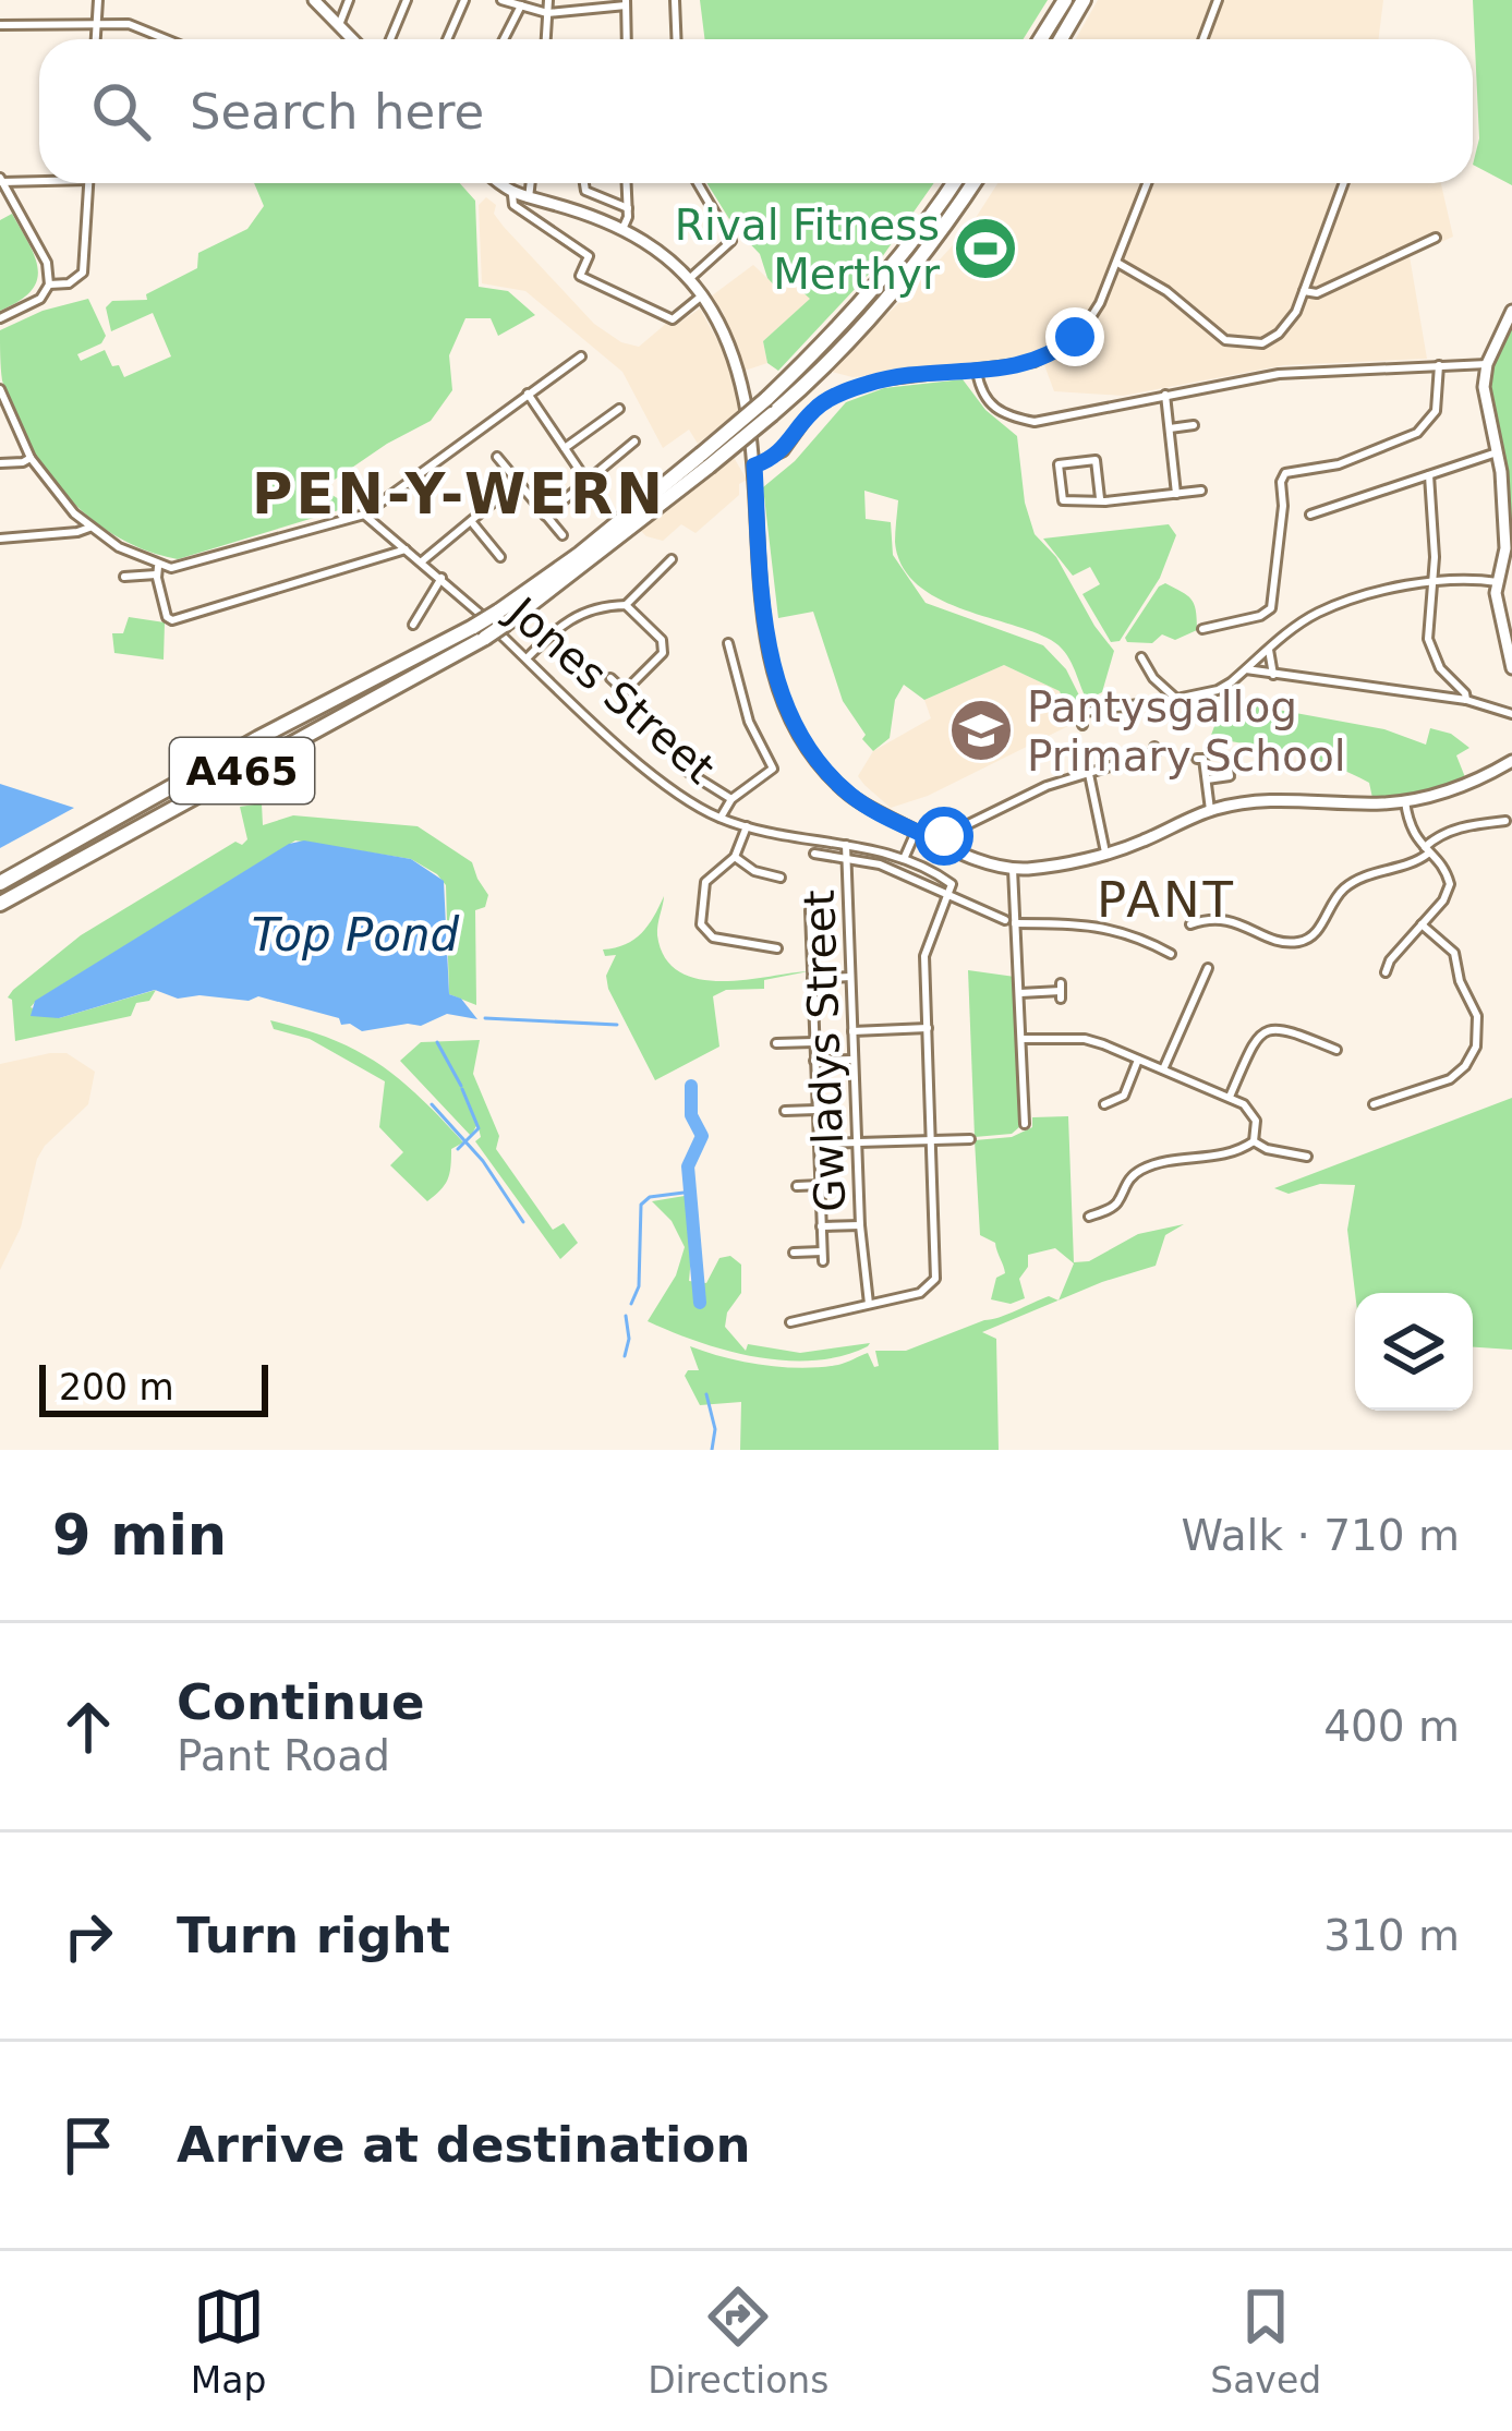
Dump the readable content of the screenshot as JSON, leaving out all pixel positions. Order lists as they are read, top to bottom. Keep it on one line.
{"streets":{"highway":["A465"],"street":["Jones Street","Gwladys Street"]},"crossings":[["Jones Street","Gwladys Street"]],"districts":["PEN-Y-WERN","PANT"],"water":["Top Pond"],"places":{"sports":["Rival Fitness Merthyr"],"school or university":["Pantysgallog Primary School"]},"scale_bar":"200 m","page":{"search":"Search here","scale":"200 m","heading":["9 min","Walk · 710 m"],"list":[["Continue","Pant Road","400 m"],["Turn right","310 m"],"Arrive at destination"],"nav":["Map","Directions","Saved"]}}
